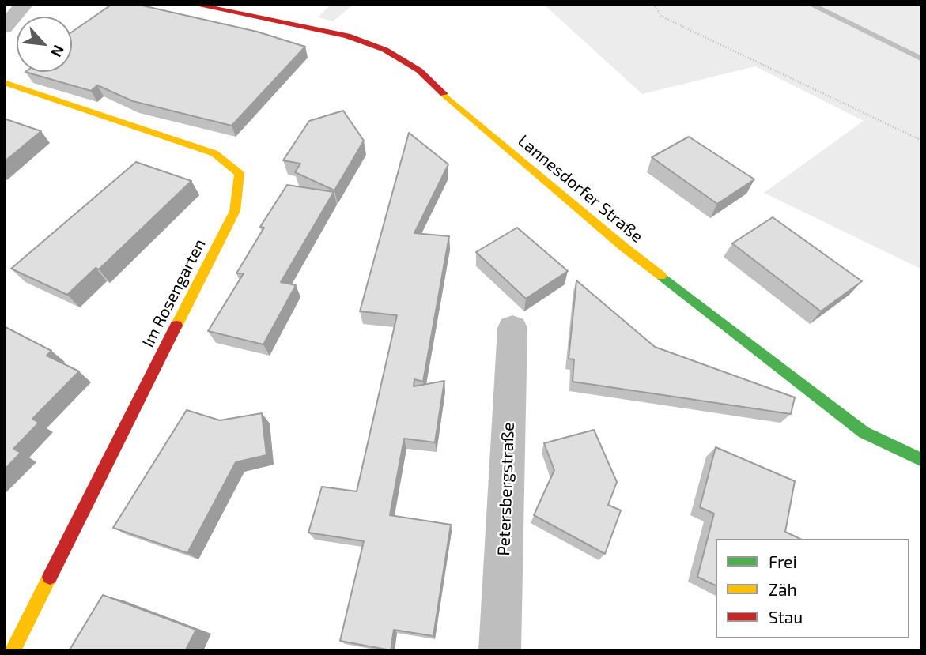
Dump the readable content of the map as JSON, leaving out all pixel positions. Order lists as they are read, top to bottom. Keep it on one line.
{"streets":{"street":["Lannesdorfer Straße","Im Rosengarten","Petersbergstraße"]},"legend":["Frei","Zäh","Stau"],"north":"bottom right"}
